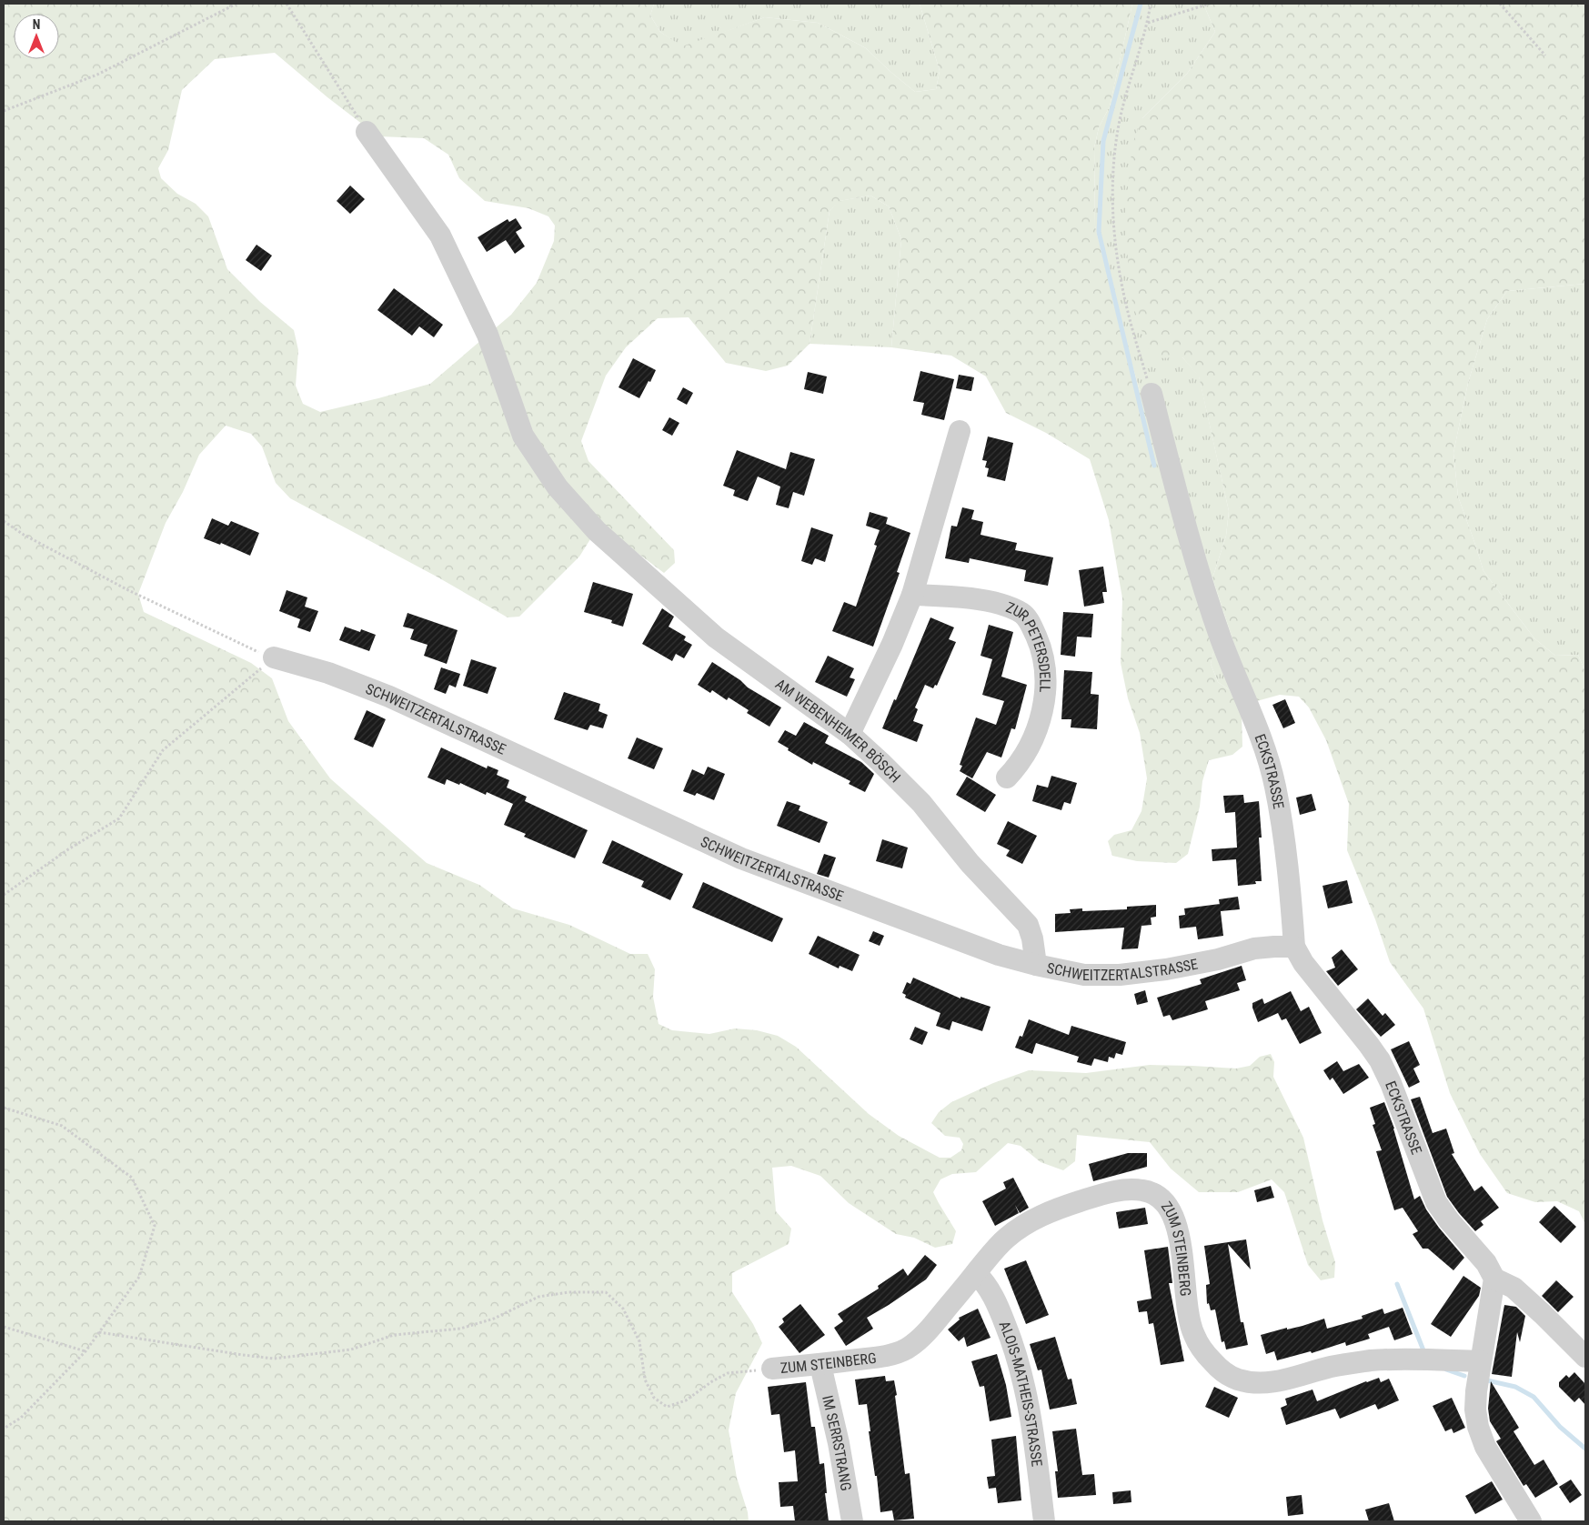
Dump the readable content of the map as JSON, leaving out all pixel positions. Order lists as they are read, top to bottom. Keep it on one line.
{"streets":{"street":["ZUR PETERSDELL","SCHWEITZERTALSTRASSE","AM WEBENHEIMER BÖSCH","ECKSTRASSE","ZUM STEINBERG","ALOIS-MATHEIS-STRASSE","IM SERRSTRANG"]},"crossings":[["SCHWEITZERTALSTRASSE","AM WEBENHEIMER BÖSCH"],["SCHWEITZERTALSTRASSE","ECKSTRASSE"],["ZUM STEINBERG","ALOIS-MATHEIS-STRASSE"],["ZUM STEINBERG","IM SERRSTRANG"]],"north":"top"}
